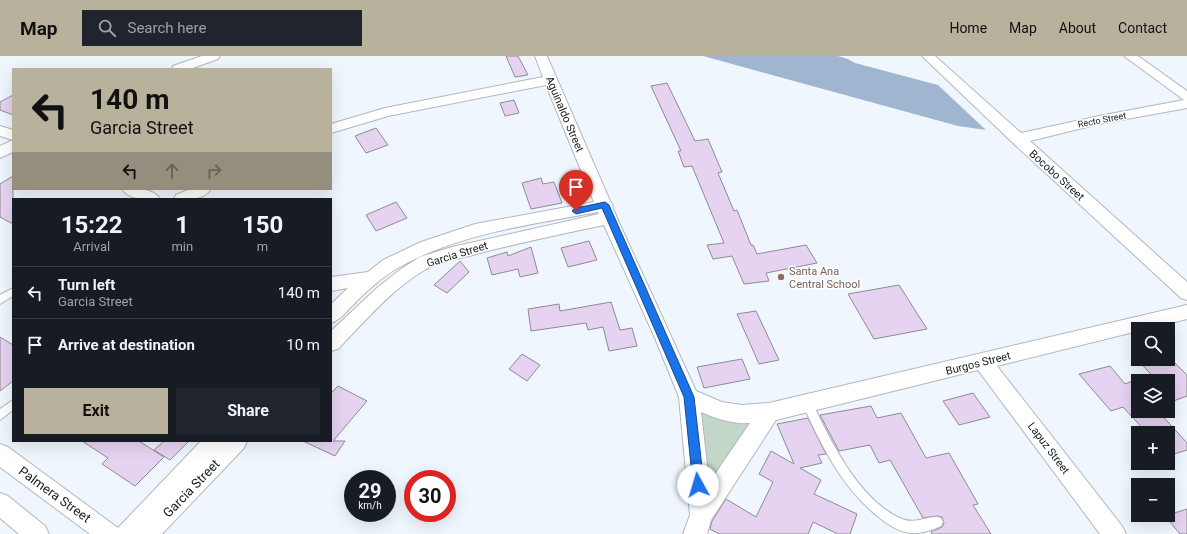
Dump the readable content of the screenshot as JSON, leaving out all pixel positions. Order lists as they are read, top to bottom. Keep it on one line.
{"streets":{"street":["Aguinaldo Street","Recto Street","Bocobo Street","Garcia Street","Burgos Street","Lapuz Street","Palmera Street"]},"crossings":[["Aguinaldo Street","Garcia Street"],["Aguinaldo Street","Burgos Street"],["Recto Street","Bocobo Street"],["Burgos Street","Lapuz Street"]],"places":["Santa Ana Central School"],"page":{"header":"Map","search":"Search here","nav":["Home","Map","About","Contact"],"turn":["140 m","Garcia Street"],"eta":["15:22","Arrival","1","min","150","m"],"list":[{"name":"Turn left","note":"Garcia Street","value":"140 m"},{"name":"Arrive at destination","value":"10 m"}],"map_buttons":["+","−"],"buttons":["Exit","Share"],"speed":"29 km/h","limit":"30"}}
